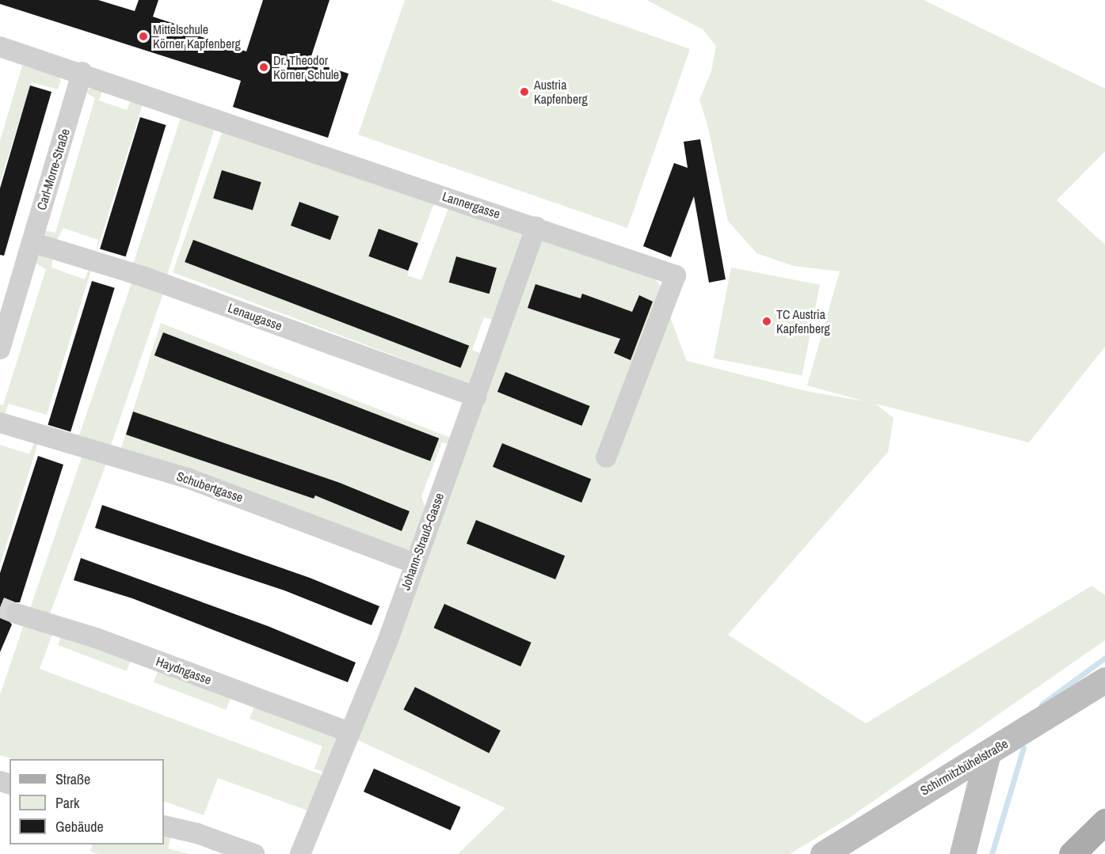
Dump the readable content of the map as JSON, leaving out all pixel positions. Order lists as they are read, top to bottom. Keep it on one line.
{"streets":{"main road":["Schirmitzbühelstraße"],"street":["Carl-Morre-Straße","Lannergasse","Lenaugasse","Schubertgasse","Johann-Strauß-Gasse","Haydngasse"]},"crossings":[["Carl-Morre-Straße","Lannergasse"],["Carl-Morre-Straße","Lenaugasse"],["Lannergasse","Johann-Strauß-Gasse"],["Lenaugasse","Johann-Strauß-Gasse"],["Schubertgasse","Johann-Strauß-Gasse"],["Johann-Strauß-Gasse","Haydngasse"]],"places":["Mittelschule Körner Kapfenberg","Dr. Theodor Körner Schule","Austria Kapfenberg","TC Austria Kapfenberg"],"legend":["Straße","Park","Gebäude"]}
